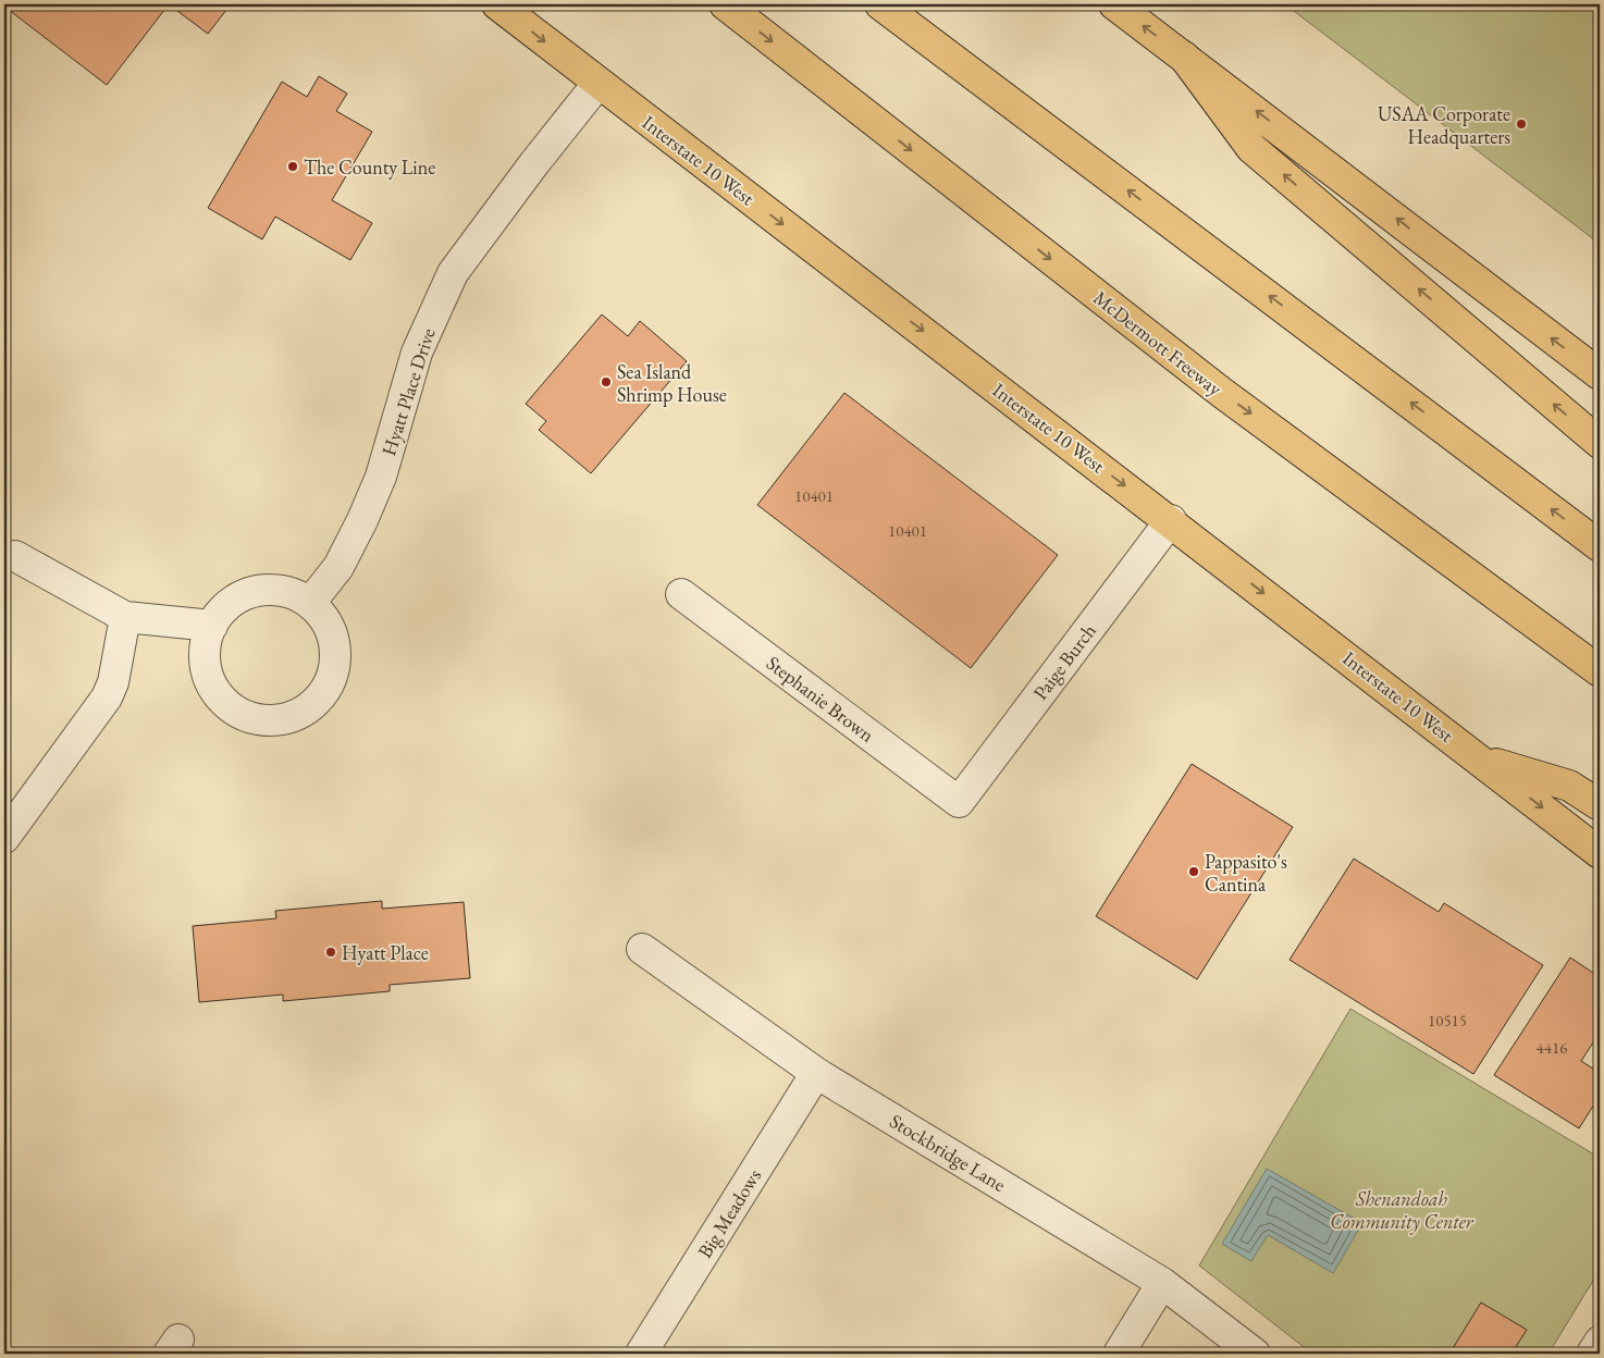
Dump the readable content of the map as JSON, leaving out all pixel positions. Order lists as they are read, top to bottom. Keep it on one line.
{"streets":{"main road":["Interstate 10 West","McDermott Freeway"],"street":["Hyatt Place Drive","Paige Burch","Stephanie Brown","Stockbridge Lane","Big Meadows"]},"crossings":[["Interstate 10 West","Hyatt Place Drive"],["Interstate 10 West","Paige Burch"],["Paige Burch","Stephanie Brown"],["Stockbridge Lane","Big Meadows"]],"parks":["Shenandoah Community Center"],"places":["USAA Corporate Headquarters","The County Line","Sea Island Shrimp House","Pappasito's Cantina","Hyatt Place"],"house_numbers":["10401","10401","10515","4416"]}
